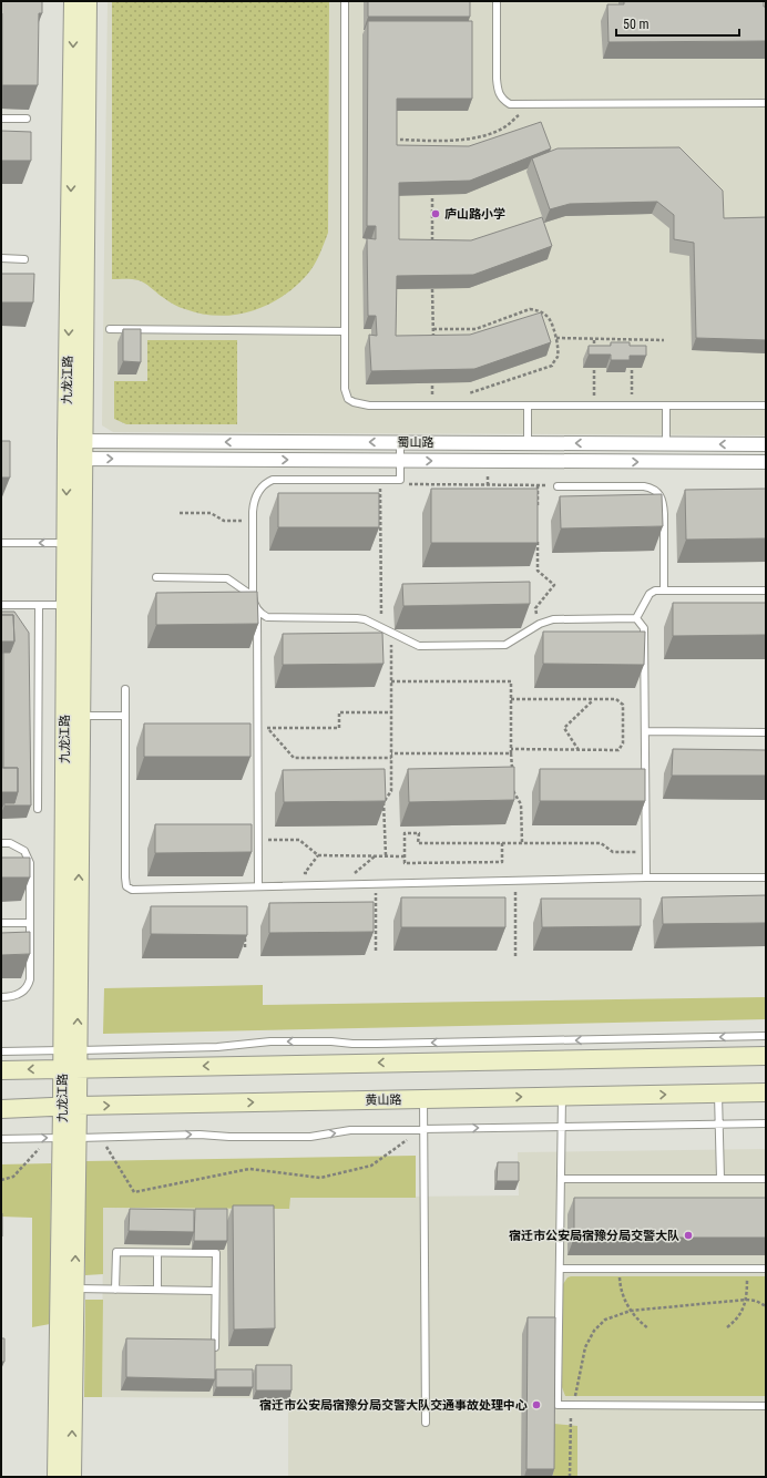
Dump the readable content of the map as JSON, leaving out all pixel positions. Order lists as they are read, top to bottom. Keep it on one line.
{"streets":{"street":["九龙江路","蜀山路","黄山路"]},"crossings":[["九龙江路","蜀山路"],["九龙江路","黄山路"]],"places":["庐山路小学","宿迁市公安局宿豫分局交警大队","宿迁市公安局宿豫分局交警大队交通事故处理中心"],"scale_bar":"50 m"}
